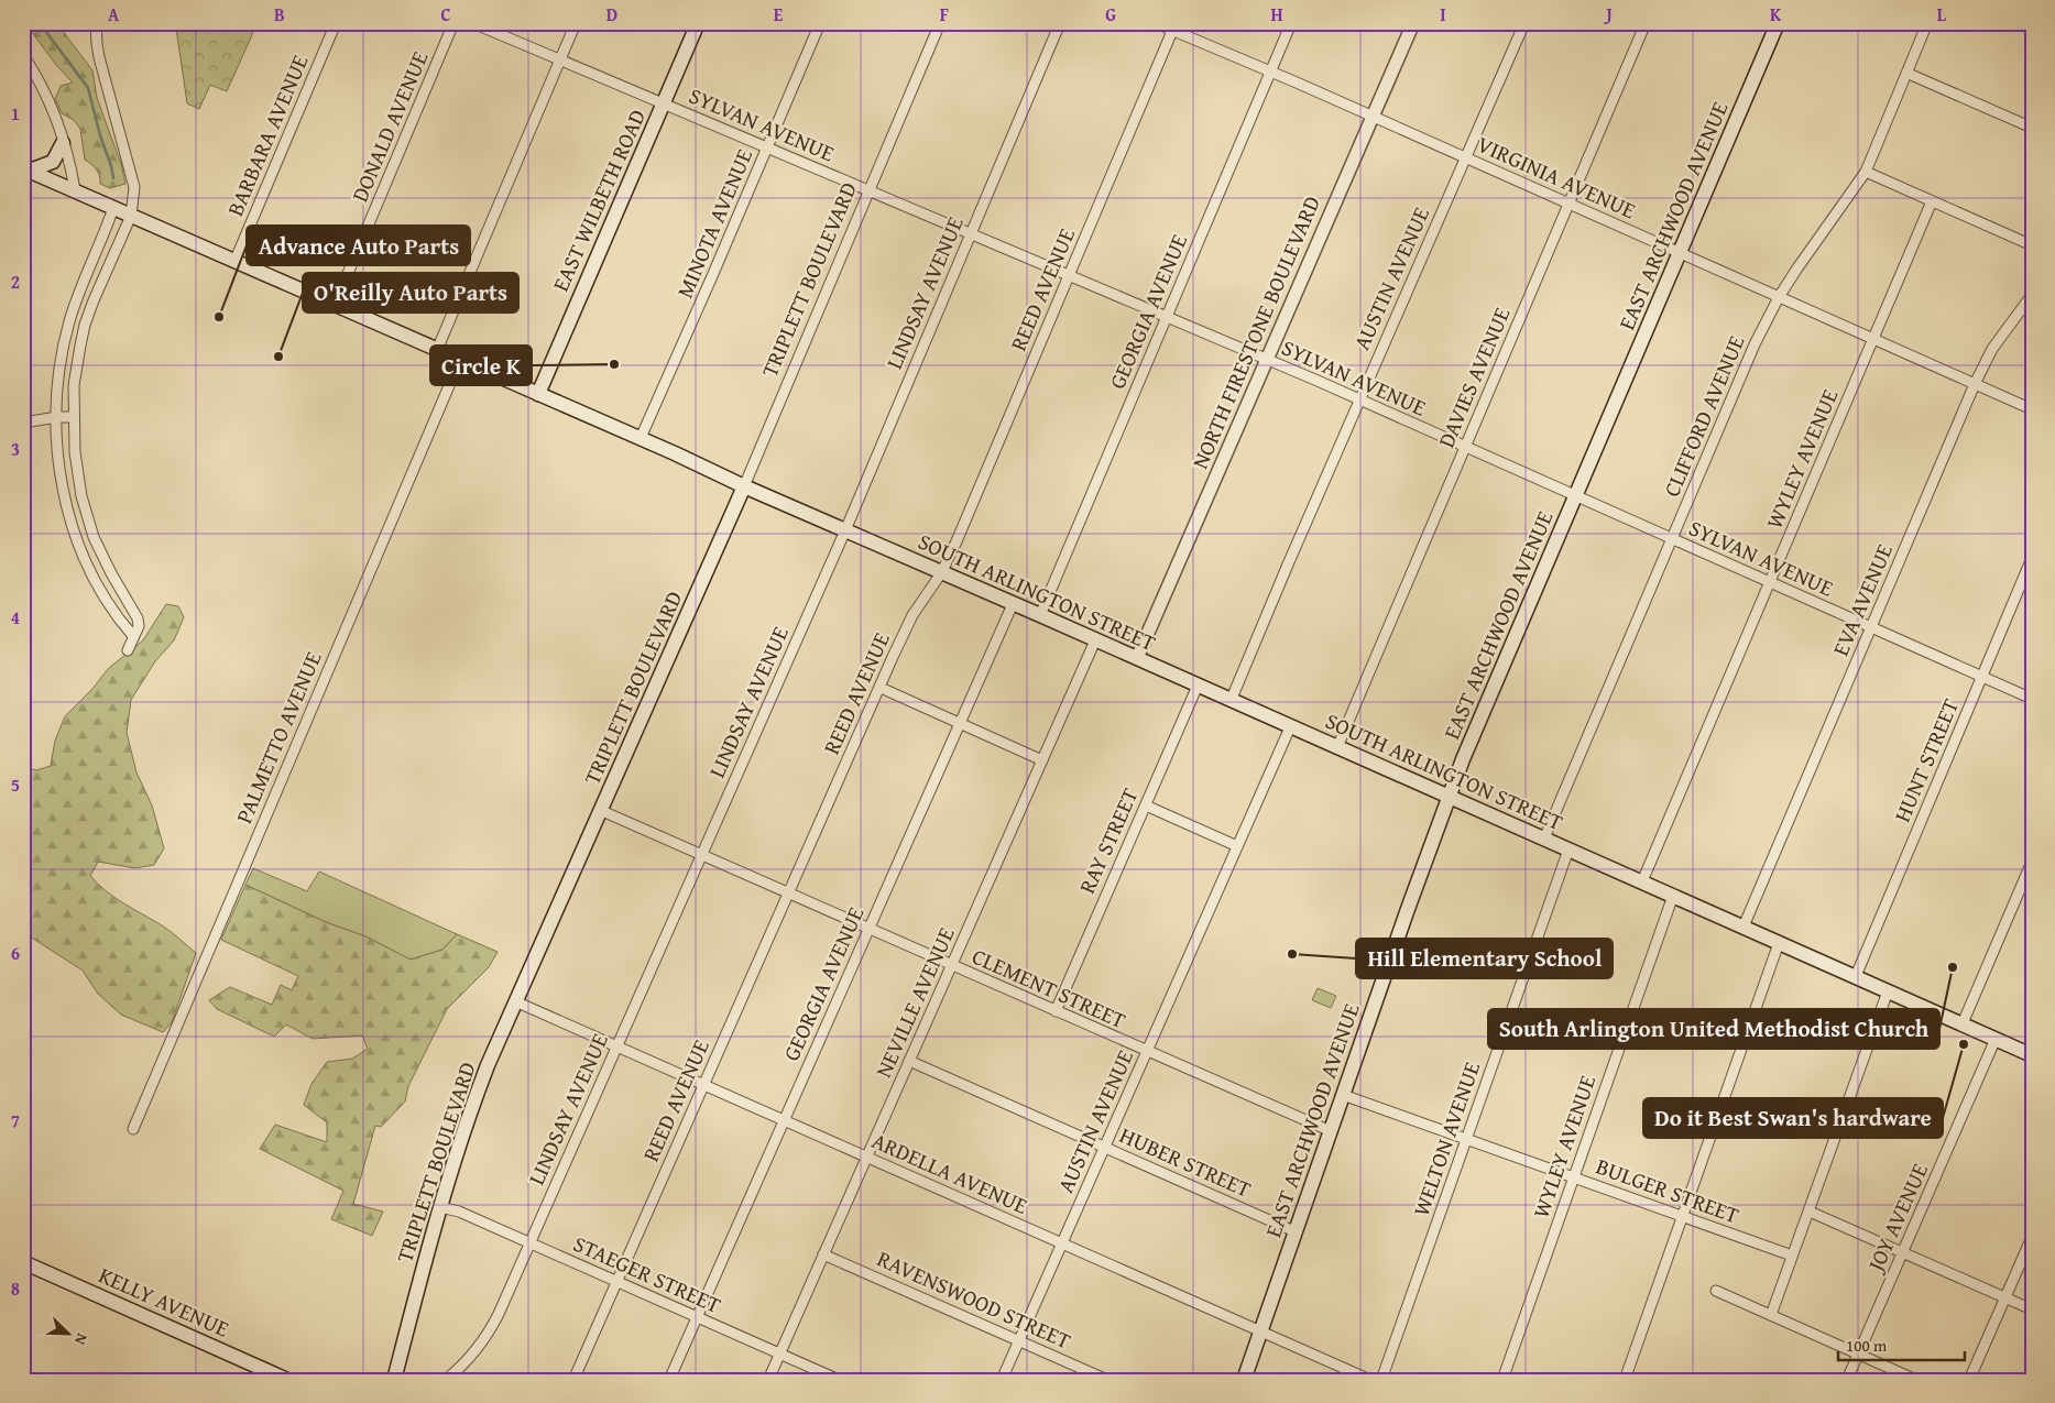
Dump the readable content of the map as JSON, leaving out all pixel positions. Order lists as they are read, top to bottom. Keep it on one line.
{"streets":{"main road":["EAST WILBETH ROAD","EAST ARCHWOOD AVENUE","TRIPLETT BOULEVARD","SOUTH ARLINGTON STREET","KELLY AVENUE"],"street":["SYLVAN AVENUE","DONALD AVENUE","BARBARA AVENUE","VIRGINIA AVENUE","MINOTA AVENUE","AUSTIN AVENUE","REED AVENUE","LINDSAY AVENUE","GEORGIA AVENUE","NORTH FIRESTONE BOULEVARD","DAVIES AVENUE","CLIFFORD AVENUE","WYLEY AVENUE","EVA AVENUE","PALMETTO AVENUE","HUNT STREET","RAY STREET","CLEMENT STREET","NEVILLE AVENUE","WELTON AVENUE","HUBER STREET","ARDELLA AVENUE","BULGER STREET","JOY AVENUE","STAEGER STREET","RAVENSWOOD STREET"]},"crossings":[["SYLVAN AVENUE","EAST WILBETH ROAD"],["SYLVAN AVENUE","EAST ARCHWOOD AVENUE"],["SYLVAN AVENUE","MINOTA AVENUE"],["SYLVAN AVENUE","AUSTIN AVENUE"],["SYLVAN AVENUE","TRIPLETT BOULEVARD"],["SYLVAN AVENUE","REED AVENUE"],["SYLVAN AVENUE","LINDSAY AVENUE"],["SYLVAN AVENUE","GEORGIA AVENUE"],["SYLVAN AVENUE","NORTH FIRESTONE BOULEVARD"],["SYLVAN AVENUE","DAVIES AVENUE"],["SYLVAN AVENUE","CLIFFORD AVENUE"],["SYLVAN AVENUE","WYLEY AVENUE"],["SYLVAN AVENUE","EVA AVENUE"],["SYLVAN AVENUE","HUNT STREET"],["DONALD AVENUE","SOUTH ARLINGTON STREET"],["BARBARA AVENUE","SOUTH ARLINGTON STREET"],["VIRGINIA AVENUE","EAST ARCHWOOD AVENUE"],["VIRGINIA AVENUE","AUSTIN AVENUE"],["VIRGINIA AVENUE","REED AVENUE"],["VIRGINIA AVENUE","GEORGIA AVENUE"],["VIRGINIA AVENUE","NORTH FIRESTONE BOULEVARD"],["VIRGINIA AVENUE","DAVIES AVENUE"],["VIRGINIA AVENUE","CLIFFORD AVENUE"],["VIRGINIA AVENUE","WYLEY AVENUE"],["VIRGINIA AVENUE","EVA AVENUE"],["EAST WILBETH ROAD","SOUTH ARLINGTON STREET"],["EAST ARCHWOOD AVENUE","SOUTH ARLINGTON STREET"],["EAST ARCHWOOD AVENUE","CLEMENT STREET"],["EAST ARCHWOOD AVENUE","HUBER STREET"],["EAST ARCHWOOD AVENUE","ARDELLA AVENUE"],["EAST ARCHWOOD AVENUE","BULGER STREET"],["MINOTA AVENUE","SOUTH ARLINGTON STREET"],["AUSTIN AVENUE","SOUTH ARLINGTON STREET"],["AUSTIN AVENUE","CLEMENT STREET"],["AUSTIN AVENUE","HUBER STREET"],["AUSTIN AVENUE","ARDELLA AVENUE"],["AUSTIN AVENUE","RAVENSWOOD STREET"],["TRIPLETT BOULEVARD","SOUTH ARLINGTON STREET"],["TRIPLETT BOULEVARD","CLEMENT STREET"],["TRIPLETT BOULEVARD","ARDELLA AVENUE"],["TRIPLETT BOULEVARD","STAEGER STREET"],["REED AVENUE","SOUTH ARLINGTON STREET"],["REED AVENUE","CLEMENT STREET"],["REED AVENUE","ARDELLA AVENUE"],["REED AVENUE","STAEGER STREET"],["LINDSAY AVENUE","SOUTH ARLINGTON STREET"],["LINDSAY AVENUE","CLEMENT STREET"],["LINDSAY AVENUE","ARDELLA AVENUE"],["LINDSAY AVENUE","STAEGER STREET"],["GEORGIA AVENUE","SOUTH ARLINGTON STREET"],["GEORGIA AVENUE","CLEMENT STREET"],["GEORGIA AVENUE","ARDELLA AVENUE"],["GEORGIA AVENUE","STAEGER STREET"],["NORTH FIRESTONE BOULEVARD","SOUTH ARLINGTON STREET"],["DAVIES AVENUE","SOUTH ARLINGTON STREET"],["CLIFFORD AVENUE","SOUTH ARLINGTON STREET"],["WYLEY AVENUE","SOUTH ARLINGTON STREET"],["WYLEY AVENUE","BULGER STREET"],["SOUTH ARLINGTON STREET","EVA AVENUE"],["SOUTH ARLINGTON STREET","PALMETTO AVENUE"],["SOUTH ARLINGTON STREET","HUNT STREET"],["SOUTH ARLINGTON STREET","RAY STREET"],["SOUTH ARLINGTON STREET","NEVILLE AVENUE"],["SOUTH ARLINGTON STREET","WELTON AVENUE"],["SOUTH ARLINGTON STREET","JOY AVENUE"],["RAY STREET","CLEMENT STREET"],["CLEMENT STREET","NEVILLE AVENUE"],["NEVILLE AVENUE","HUBER STREET"],["NEVILLE AVENUE","ARDELLA AVENUE"],["NEVILLE AVENUE","STAEGER STREET"],["NEVILLE AVENUE","RAVENSWOOD STREET"],["WELTON AVENUE","BULGER STREET"]],"places":["Advance Auto Parts","O'Reilly Auto Parts","Circle K","Hill Elementary School","South Arlington United Methodist Church","Do it Best Swan's hardware"],"scale_bar":"100 m","north":"bottom right","grid":{"columns":["A","B","C","D","E","F","G","H","I","J","K","L"],"rows":["1","2","3","4","5","6","7","8"]}}
